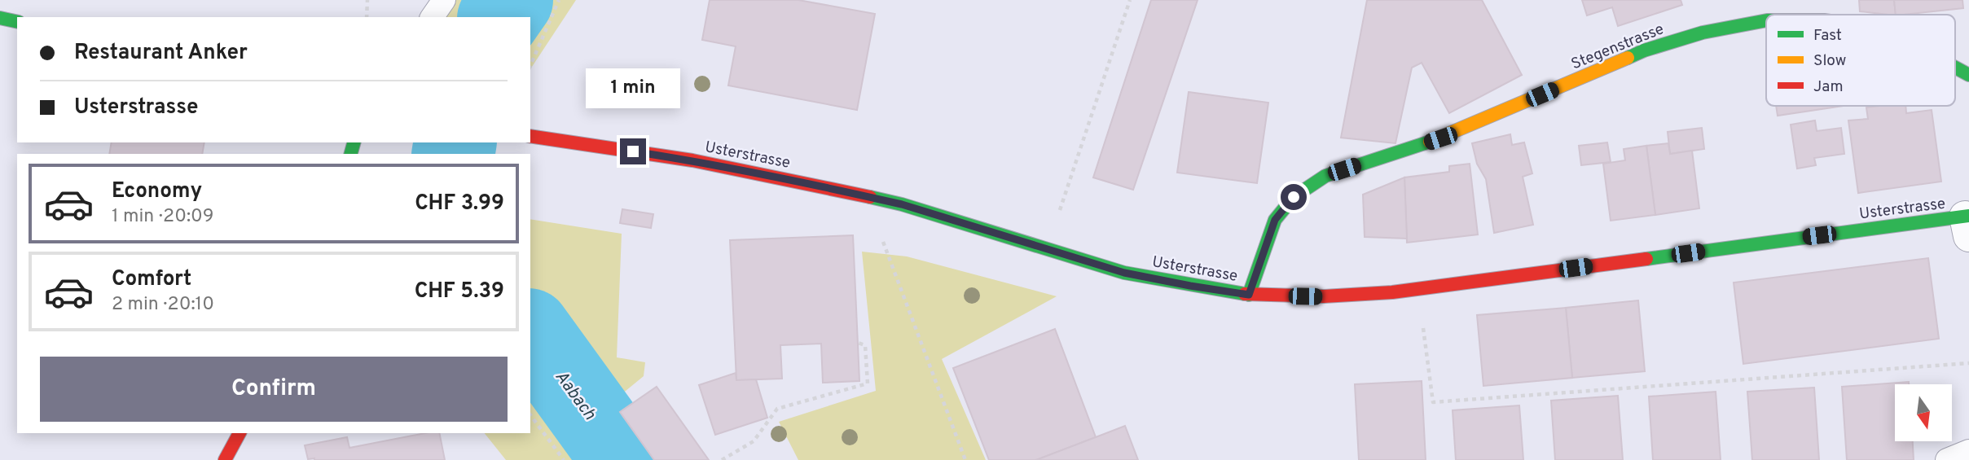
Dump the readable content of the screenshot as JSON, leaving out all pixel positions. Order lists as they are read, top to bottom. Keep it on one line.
{"streets":{"main road":["Stegenstrasse","Usterstrasse"]},"crossings":[["Stegenstrasse","Usterstrasse"]],"water":["Aabach"],"legend":["Fast","Slow","Jam"],"north":"bottom","page":{"banner":["Restaurant Anker","Usterstrasse"],"bubble":"1 min","list":[{"name":"Economy","note":"1 min · 20:09","value":"CHF 3.99"},{"name":"Comfort","note":"2 min · 20:10","value":"CHF 5.39"}],"buttons":"Confirm"}}
